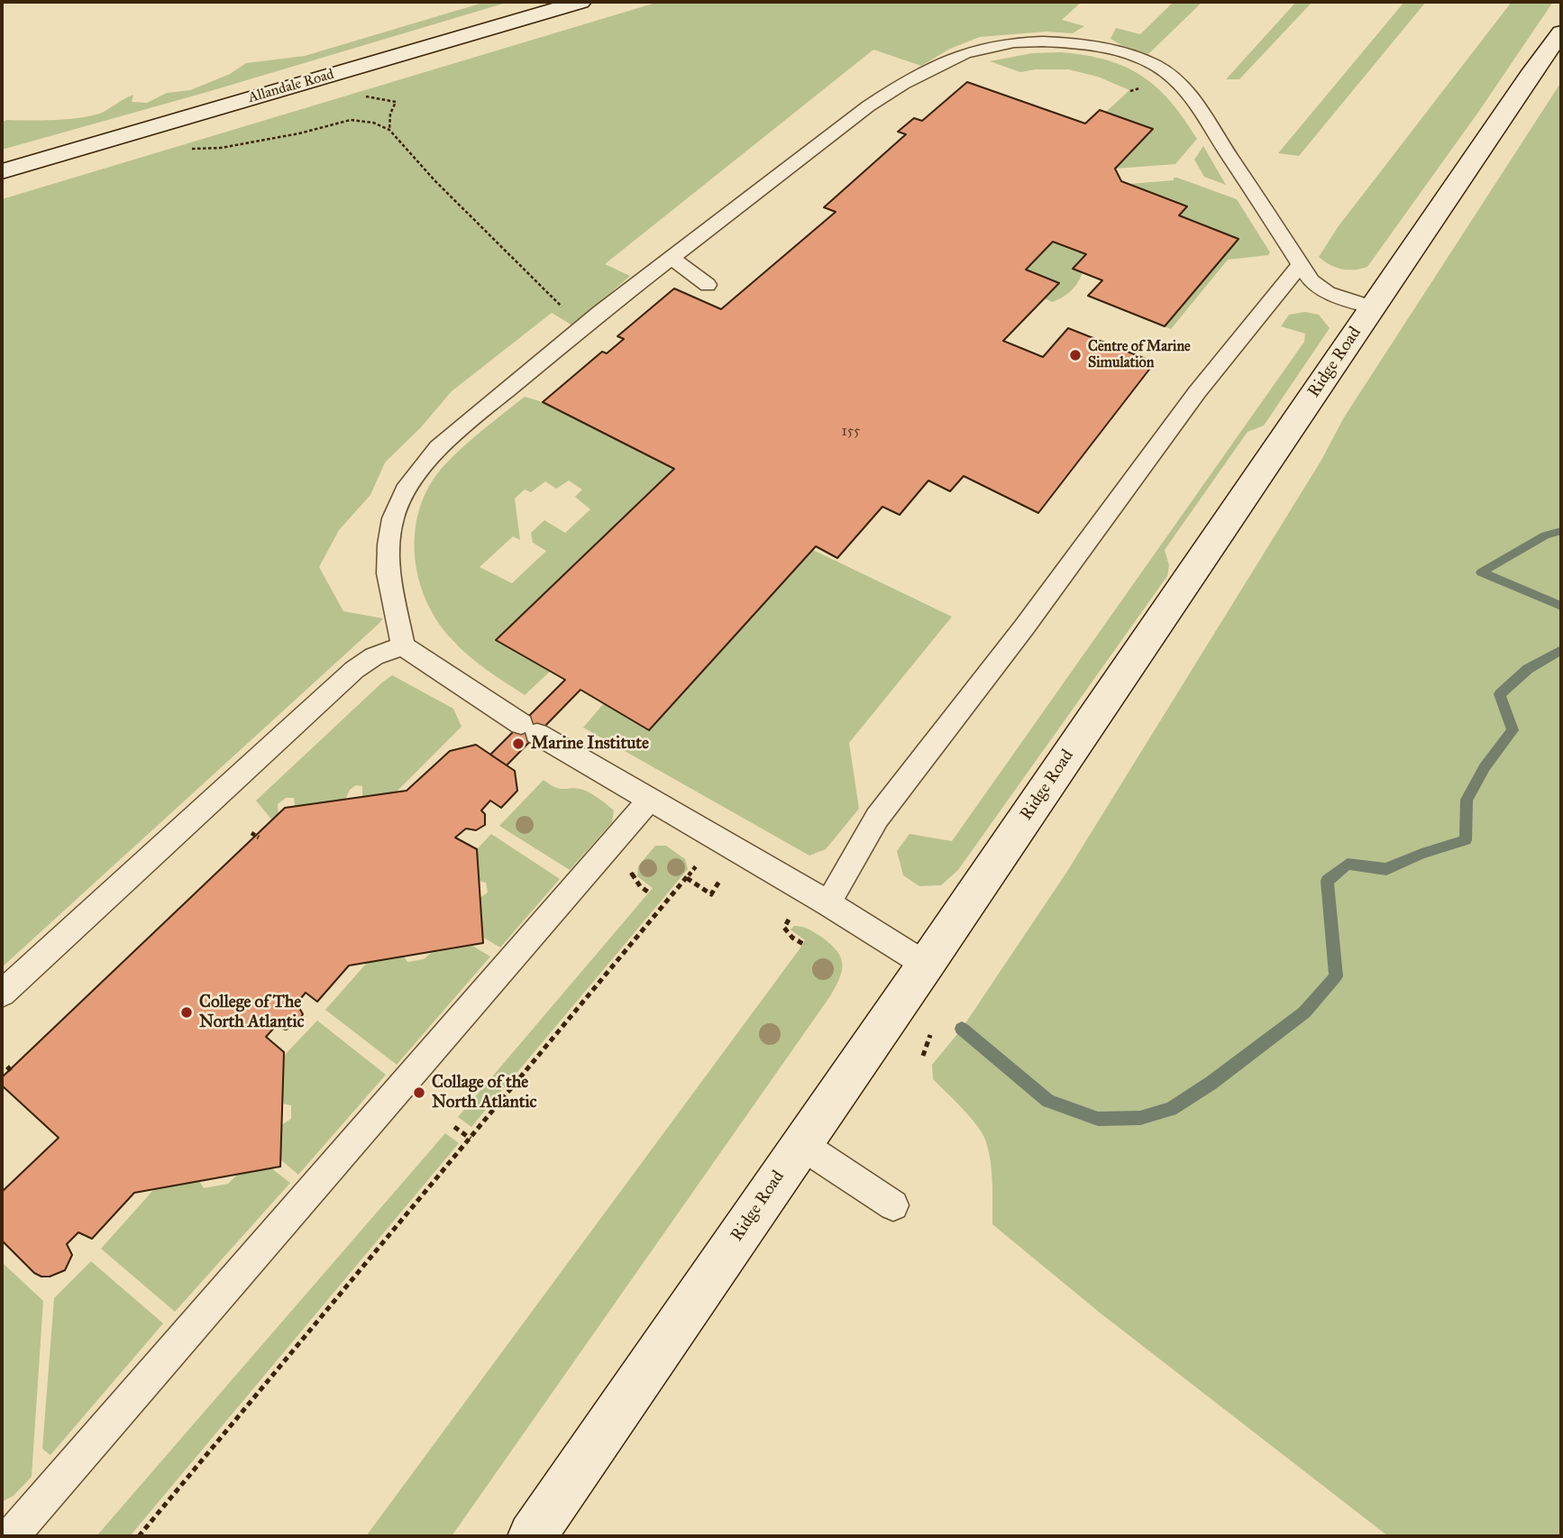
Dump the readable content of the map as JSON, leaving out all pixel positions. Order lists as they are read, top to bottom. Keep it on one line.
{"streets":{"street":["Allandale Road","Ridge Road"]},"places":["Centre of Marine Simulation","Marine Institute","College of The North Atlantic","Collage of the North Atlantic"],"house_numbers":["155"]}
